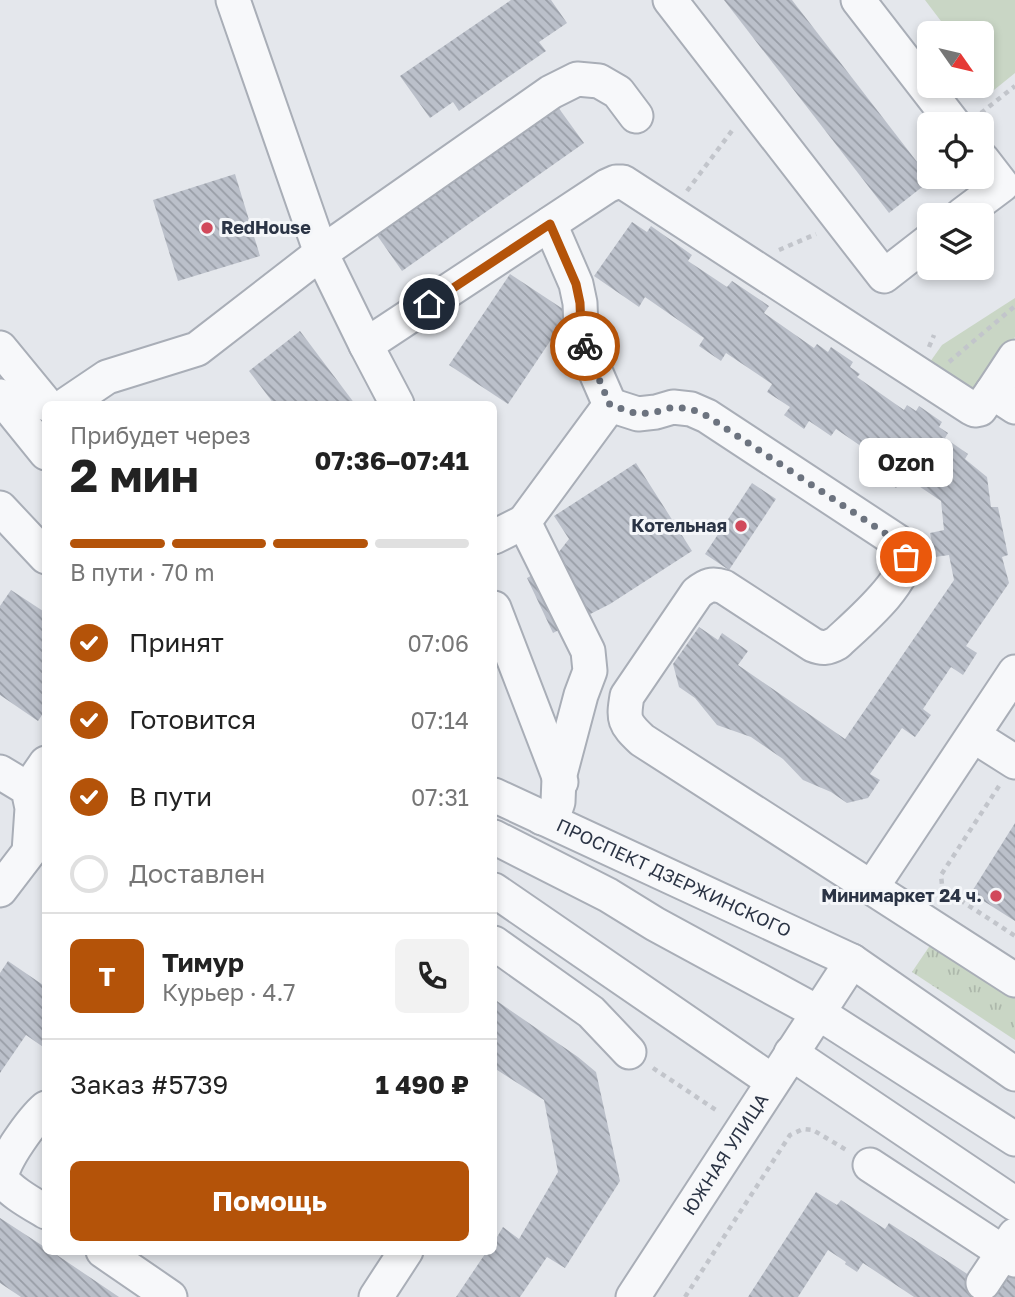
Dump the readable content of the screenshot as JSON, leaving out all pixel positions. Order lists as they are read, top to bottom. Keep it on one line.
{"streets":{"street":["ПРОСПЕКТ ДЗЕРЖИНСКОГО","ЮЖНАЯ УЛИЦА"]},"places":["RedHouse","Котельная","Ozon","Минимаркет 24 ч."],"north":"bottom right","page":{"heading":["2 мин","Прибудет через","07:36–07:41"],"panel":["Тимур","Курьер · 4.7","Заказ #5739","1 490 ₽"],"bubble":"Ozon","bar":"В пути · 70 m","list":[["Принят","07:06"],["Готовится","07:14"],["В пути","07:31"],"Доставлен"],"round":"Т","buttons":"Помощь"}}
